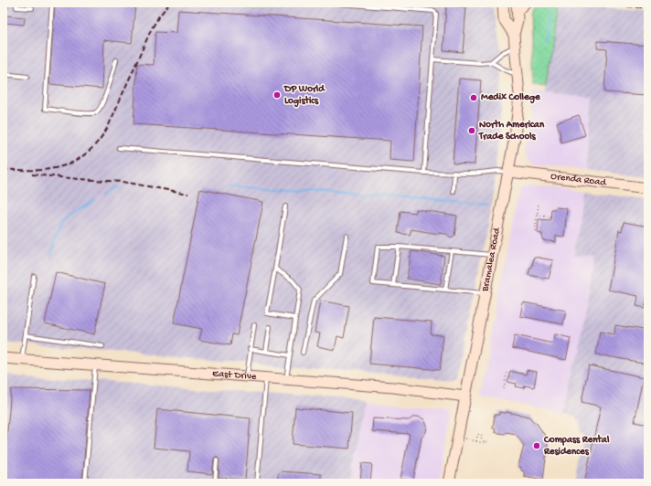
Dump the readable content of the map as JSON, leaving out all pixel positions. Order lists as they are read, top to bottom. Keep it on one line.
{"streets":{"street":["Orenda Road","Bramalea Road","East Drive"]},"crossings":[["Orenda Road","Bramalea Road"],["Bramalea Road","East Drive"]],"places":["DP World Logistics","Medix College","North American Trade Schools","Compass Rental Residences"]}
